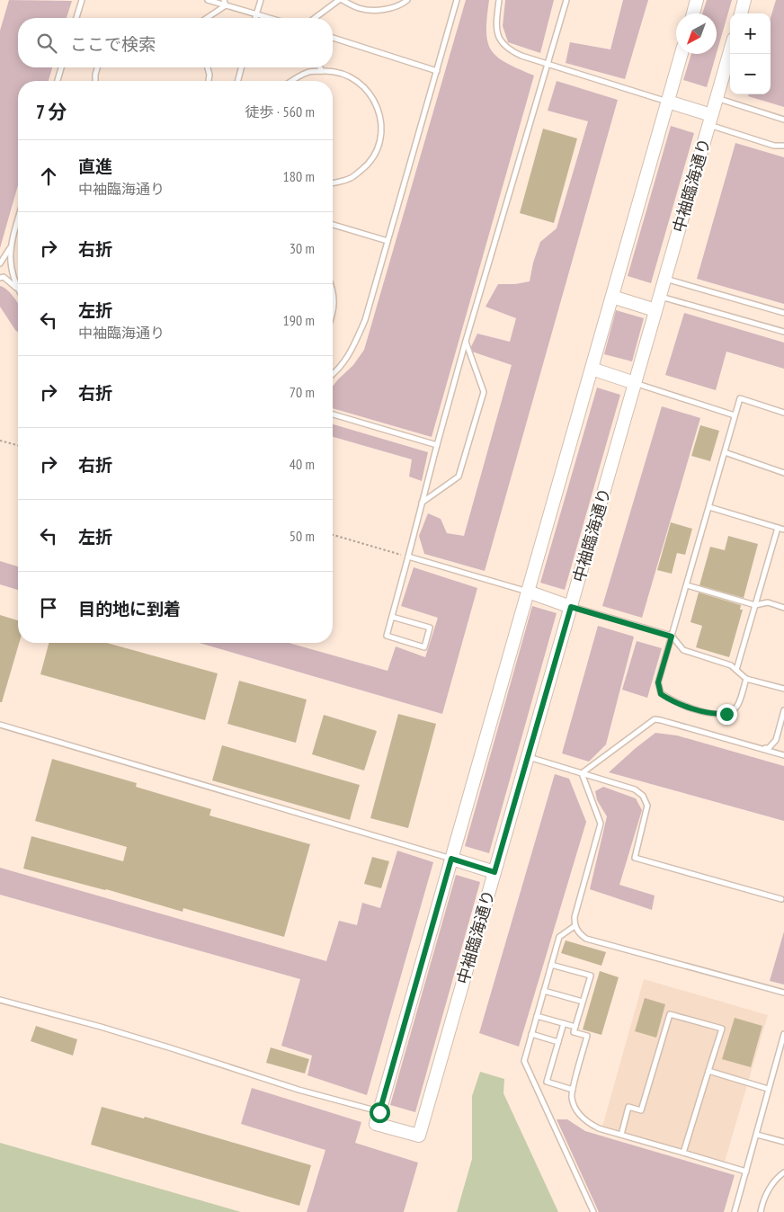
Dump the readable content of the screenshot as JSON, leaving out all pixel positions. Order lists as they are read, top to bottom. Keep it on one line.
{"streets":{"street":["中袖臨海通り"]},"north":"bottom left","page":{"map_buttons":["+","−"],"search":"ここで検索","heading":["7 分","徒歩 · 560 m"],"list":[["直進","中袖臨海通り","180 m"],["右折","30 m"],["左折","中袖臨海通り","190 m"],["右折","70 m"],["右折","40 m"],["左折","50 m"],"目的地に到着"]}}
